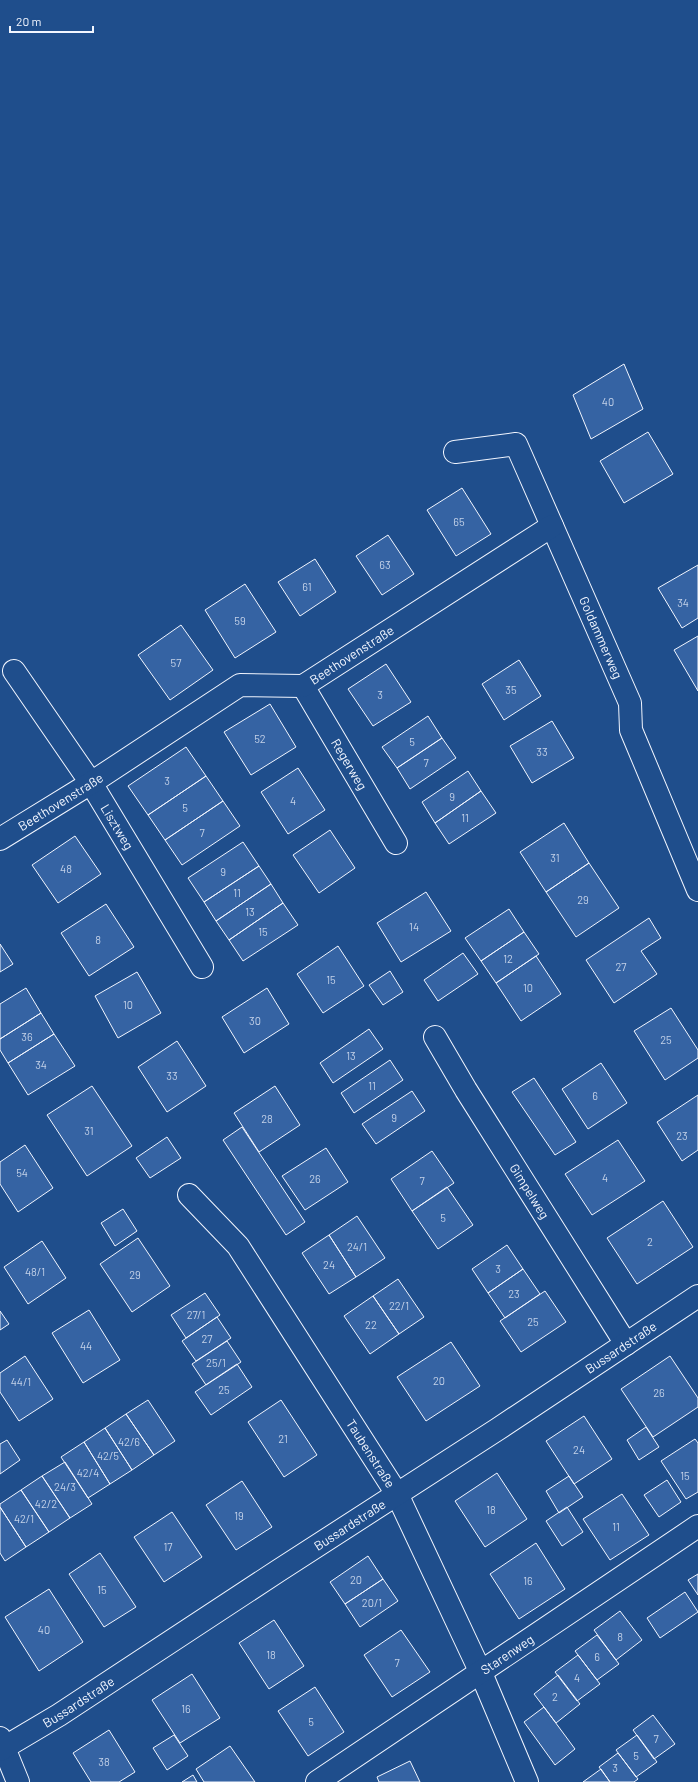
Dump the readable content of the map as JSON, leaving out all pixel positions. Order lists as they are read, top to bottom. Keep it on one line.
{"streets":{"street":["Goldammerweg","Beethovenstraße","Regerweg","Lisztweg","Gimpelweg","Bussardstraße","Taubenstraße","Starenweg"]},"crossings":[["Goldammerweg","Beethovenstraße"],["Beethovenstraße","Regerweg"],["Beethovenstraße","Lisztweg"],["Gimpelweg","Bussardstraße"],["Bussardstraße","Taubenstraße"],["Taubenstraße","Starenweg"]],"house_numbers":["40","65","63","61","34","59","57","35","3","52","5","33","7","3","9","4","5","11","7","31","48","9","11","29","13","14","15","8","12","27","15","10","10","30","36","25","13","34","33","11","6","9","28","31","23","54","4","26","7","5","2","24/1","24","3","48/1","29","23","22/1","27/1","25","22","27","44","25/1","20","44/1","25","26","21","42/6","24","42/5","42/4","15","24/3","42/2","18","19","42/1","11","17","20","16","15","20/1","40","8","18","6","7","4","2","16","5","7","5","38","3"],"scale_bar":"20 m"}
